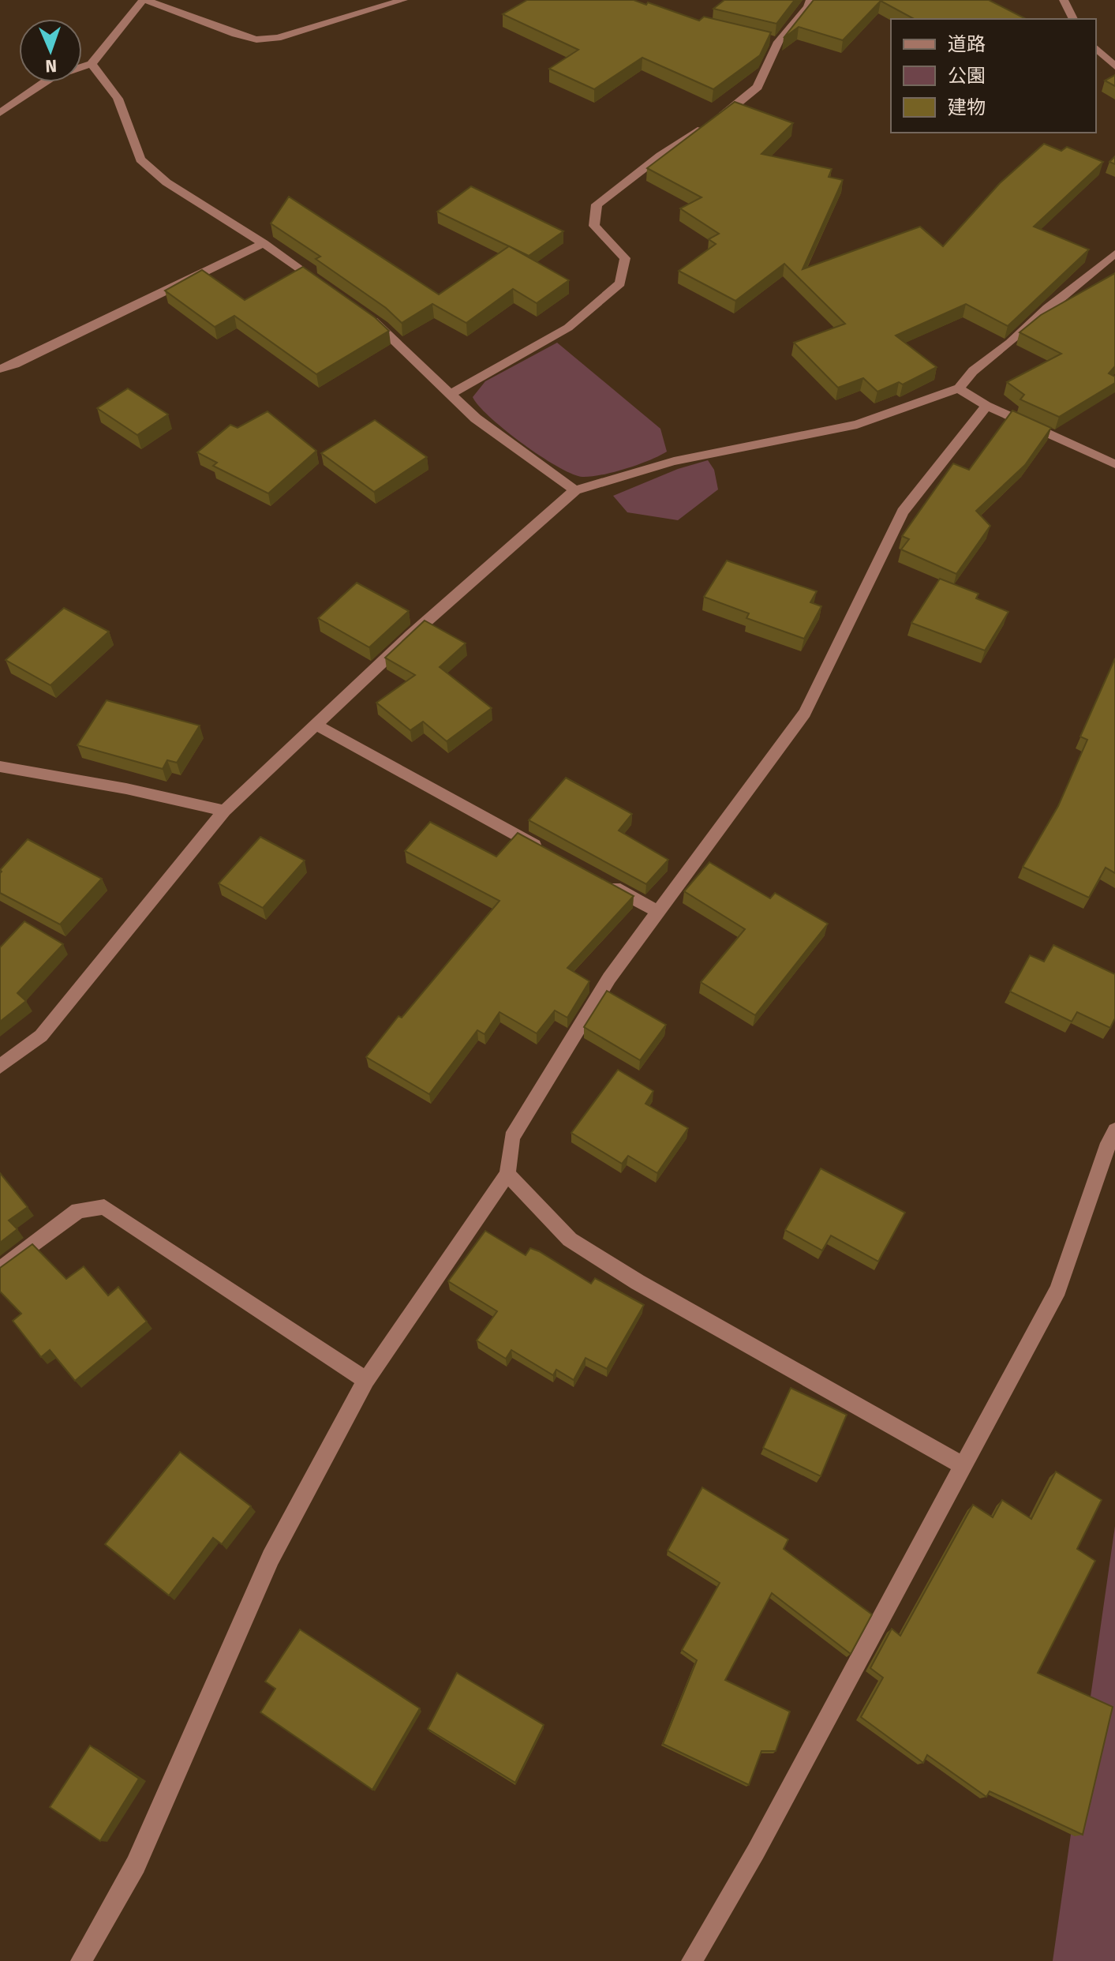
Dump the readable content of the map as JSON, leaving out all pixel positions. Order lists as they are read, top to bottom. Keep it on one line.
{"legend":["道路","公園","建物"],"north":"bottom"}
